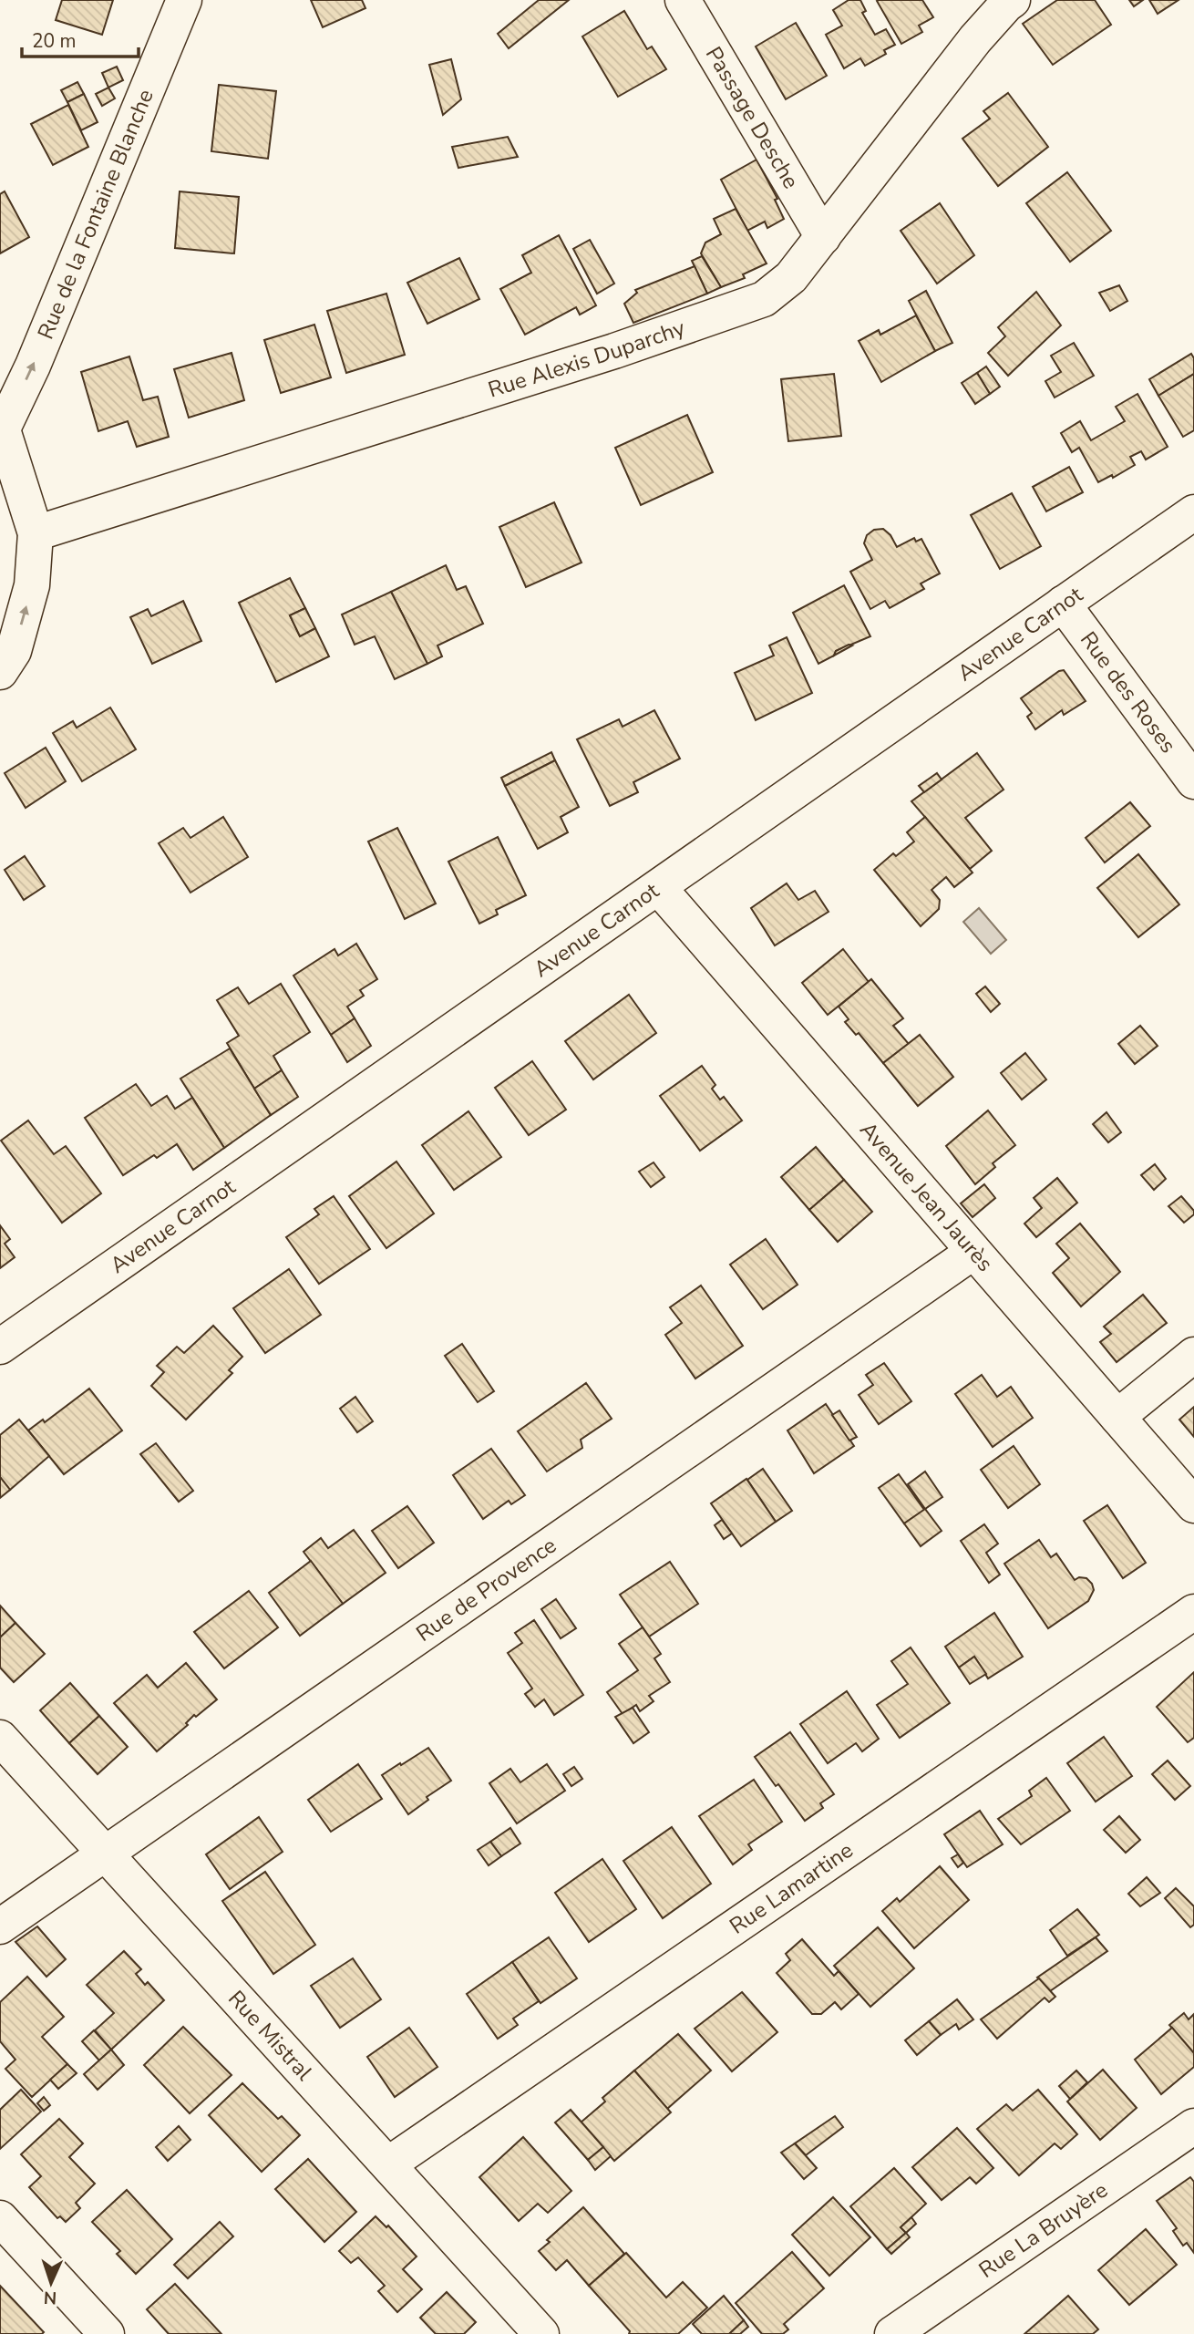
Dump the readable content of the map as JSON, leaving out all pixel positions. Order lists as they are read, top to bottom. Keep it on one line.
{"streets":{"street":["Passage Desche","Rue de la Fontaine Blanche","Rue Alexis Duparchy","Avenue Carnot","Rue des Roses","Avenue Jean Jaurès","Rue de Provence","Rue Lamartine","Rue Mistral","Rue La Bruyère"]},"crossings":[["Passage Desche","Rue Alexis Duparchy"],["Avenue Carnot","Rue des Roses"],["Avenue Carnot","Avenue Jean Jaurès"],["Avenue Jean Jaurès","Rue de Provence"],["Rue de Provence","Rue Mistral"],["Rue Lamartine","Rue Mistral"]],"one_way":["Rue de la Fontaine Blanche"],"scale_bar":"20 m","north":"bottom"}
